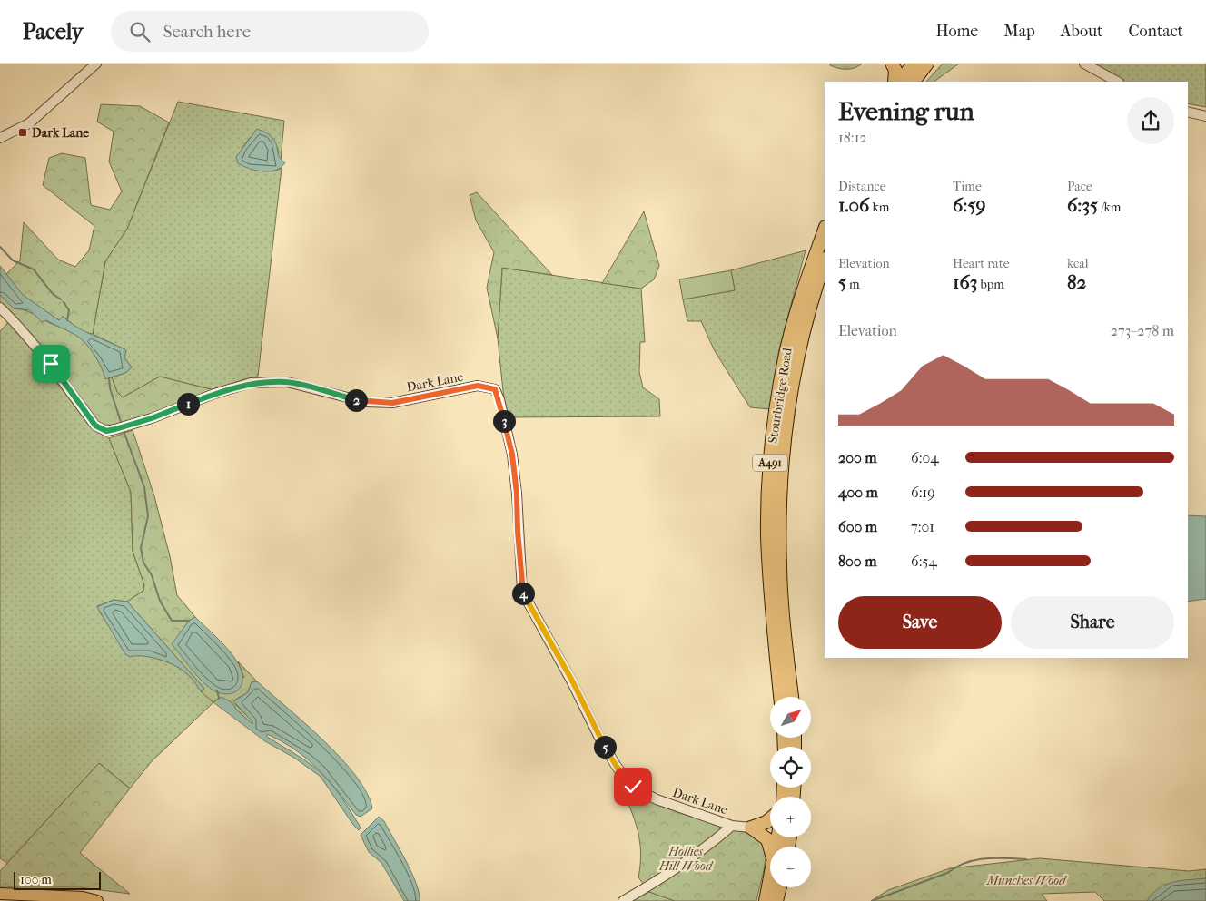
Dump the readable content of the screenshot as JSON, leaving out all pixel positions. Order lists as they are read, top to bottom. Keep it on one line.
{"streets":{"highway":["Stourbridge Road","A491"],"street":["Dark Lane"]},"parks":["Hollies Hill Wood","Munches Wood"],"places":{"transit":["Dark Lane"]},"scale_bar":"100 m","north":"top right","page":{"header":"Pacely","search":"Search here","nav":["Home","Map","About","Contact"],"heading":["Evening run","18:12"],"stats":[["Distance","1.06 km"],["Time","6:59"],["Pace","6:35 /km"],["Elevation","5 m"],["Heart rate","163 bpm"],["kcal","82"]],"chart":["Elevation","273–278 m"],"pins":["2","1","3","4","5"],"list":[{"name":"200 m","note":"6:04"},{"name":"400 m","note":"6:19"},{"name":"600 m","note":"7:01"},{"name":"800 m","note":"6:54"}],"buttons":["Save","Share"],"map_buttons":["+","−"],"scale":"100 m"}}
